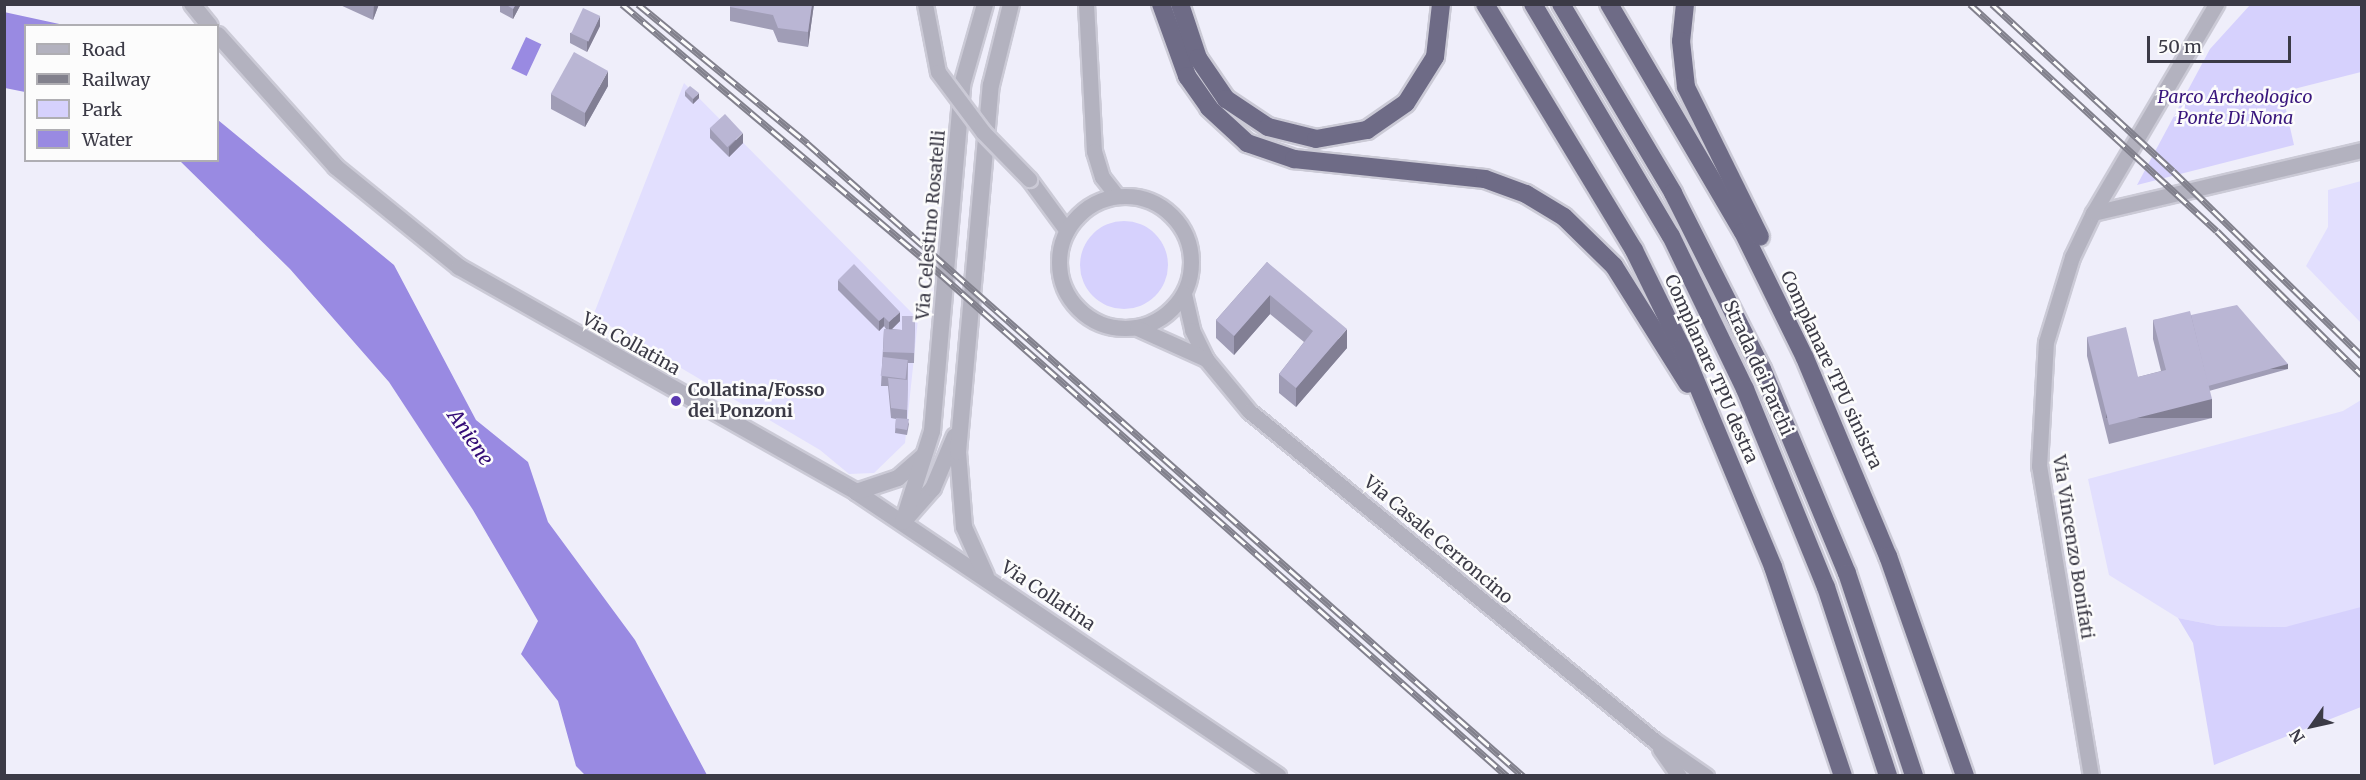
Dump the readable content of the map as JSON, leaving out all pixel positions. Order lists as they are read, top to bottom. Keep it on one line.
{"streets":{"highway":["Strada dei Parchi","Complanare TPU destra","Complanare TPU sinistra"],"street":["Via Celestino Rosatelli","Via Collatina","Via Casale Cerroncino","Via Vincenzo Bonifati"]},"crossings":[["Via Celestino Rosatelli","Via Collatina"]],"water":["Aniene"],"parks":["Parco Archeologico Ponte Di Nona"],"places":["Collatina/Fosso dei Ponzoni"],"legend":["Road","Railway","Park","Water"],"scale_bar":"50 m","north":"bottom left"}
